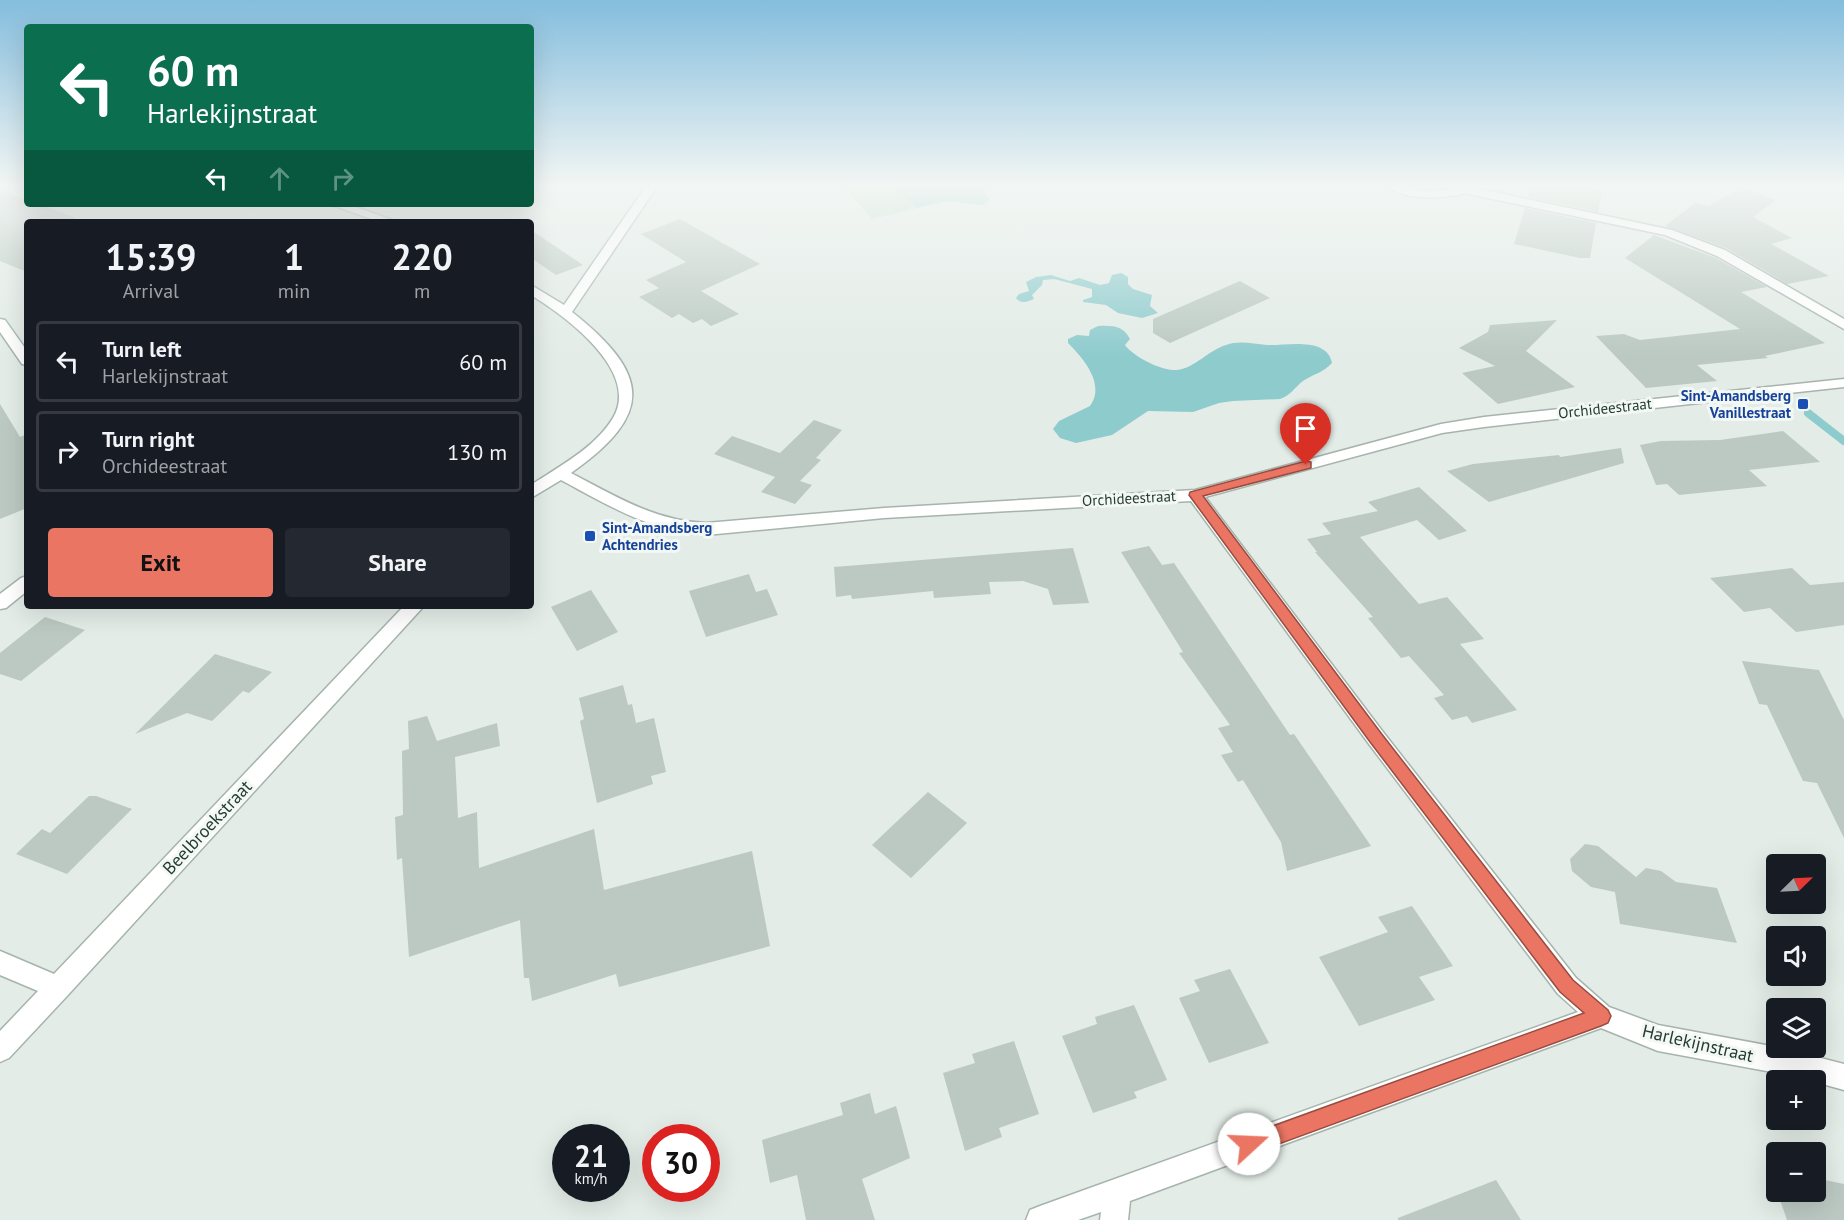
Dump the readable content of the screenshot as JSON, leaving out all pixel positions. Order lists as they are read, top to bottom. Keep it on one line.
{"streets":{"street":["Orchideestraat","Beelbroekstraat","Harlekijnstraat"]},"crossings":[["Orchideestraat","Harlekijnstraat"]],"places":{"transit":["Sint-Amandsberg Vanillestraat","Sint-Amandsberg Achtendries"]},"north":"top right","page":{"turn":["60 m","Harlekijnstraat"],"eta":["15:39","Arrival","1","min","220","m"],"list":[{"name":"Turn left","note":"Harlekijnstraat","value":"60 m"},{"name":"Turn right","note":"Orchideestraat","value":"130 m"}],"buttons":["Exit","Share"],"map_buttons":["+","−"],"speed":"21 km/h","limit":"30"}}
